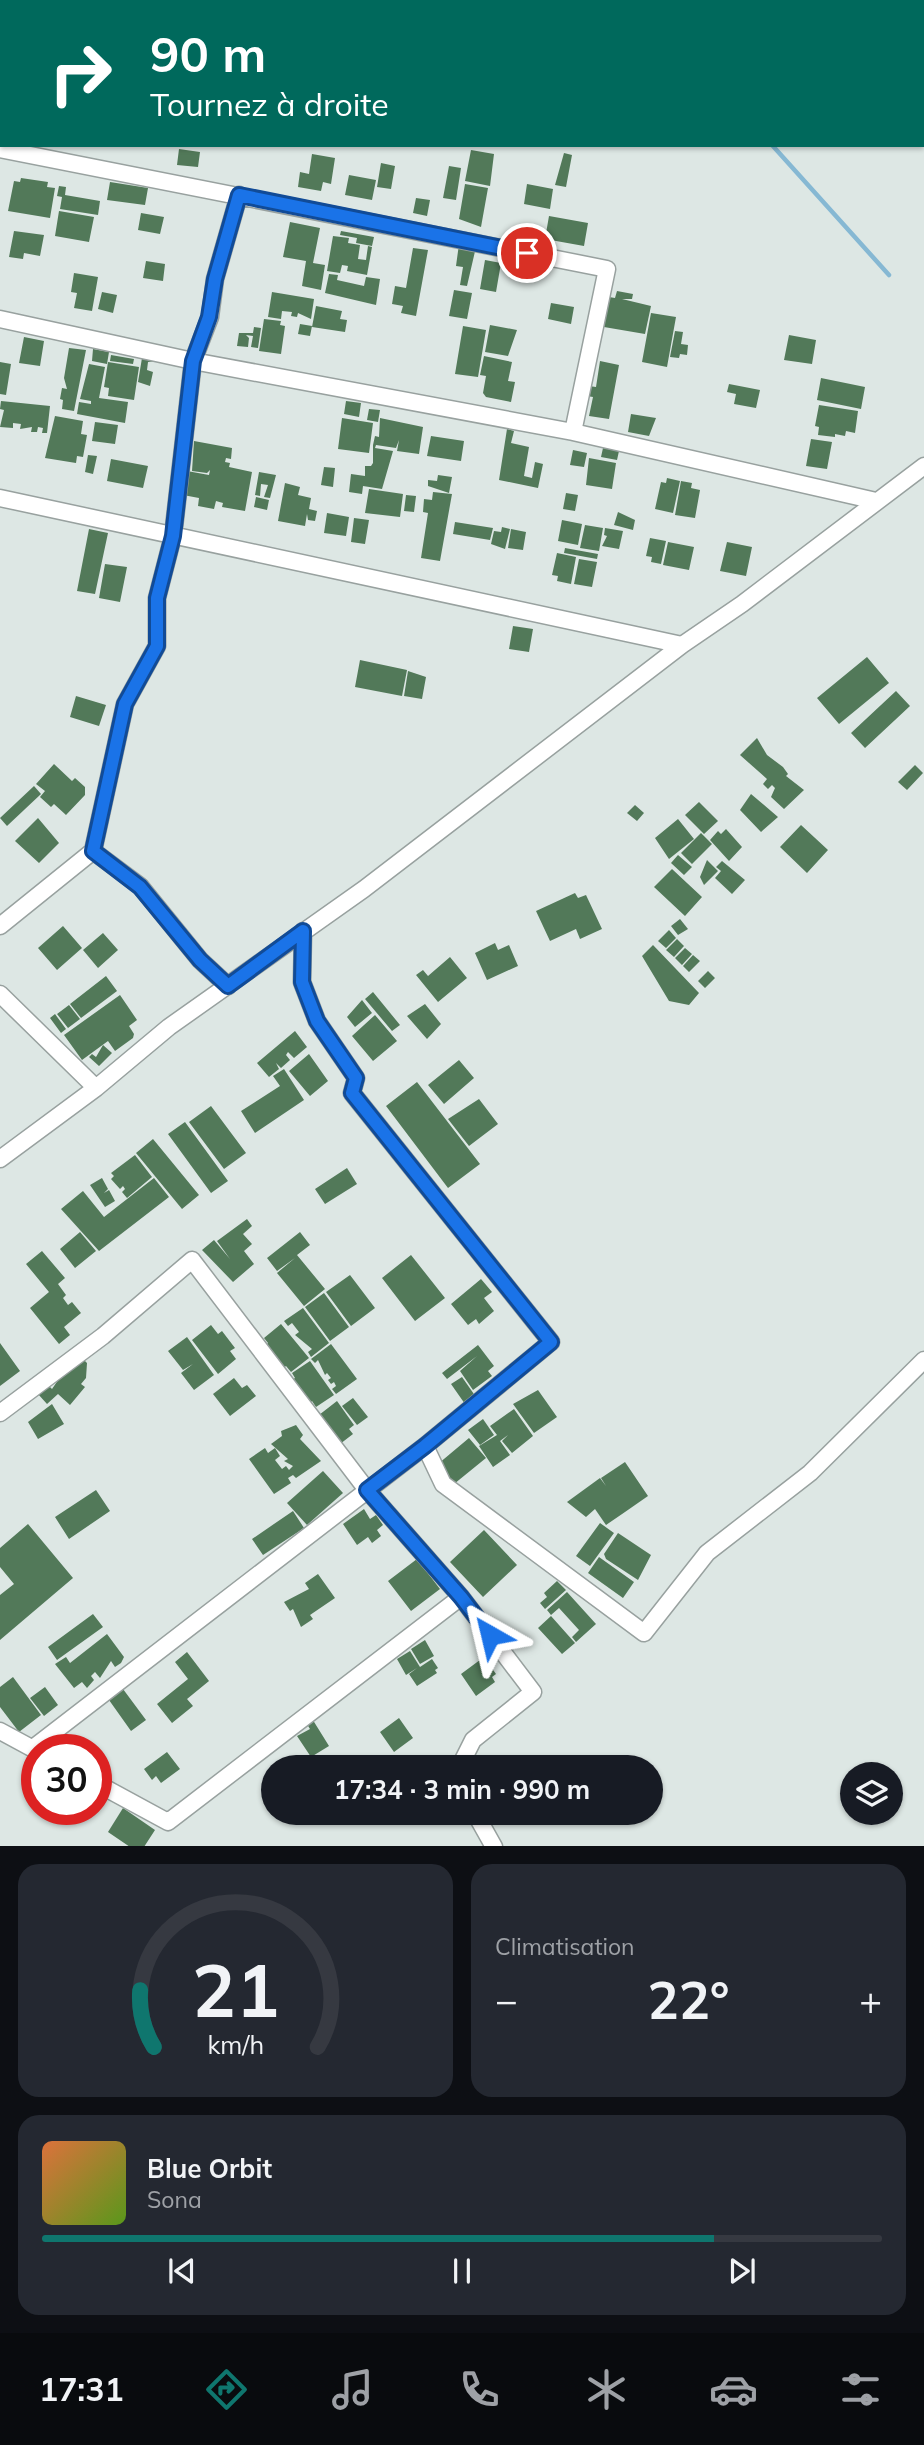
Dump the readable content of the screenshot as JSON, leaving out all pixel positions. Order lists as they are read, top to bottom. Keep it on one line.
{"page":{"turn":["90 m","Tournez à droite"],"limit":"30","trip":"17:34 · 3 min · 990 m","tile":"Climatisation","heat":["−","22°","+"],"song":["Blue Orbit","Sona"],"tabs":"17:31","gauge":["21","km/h"]}}
